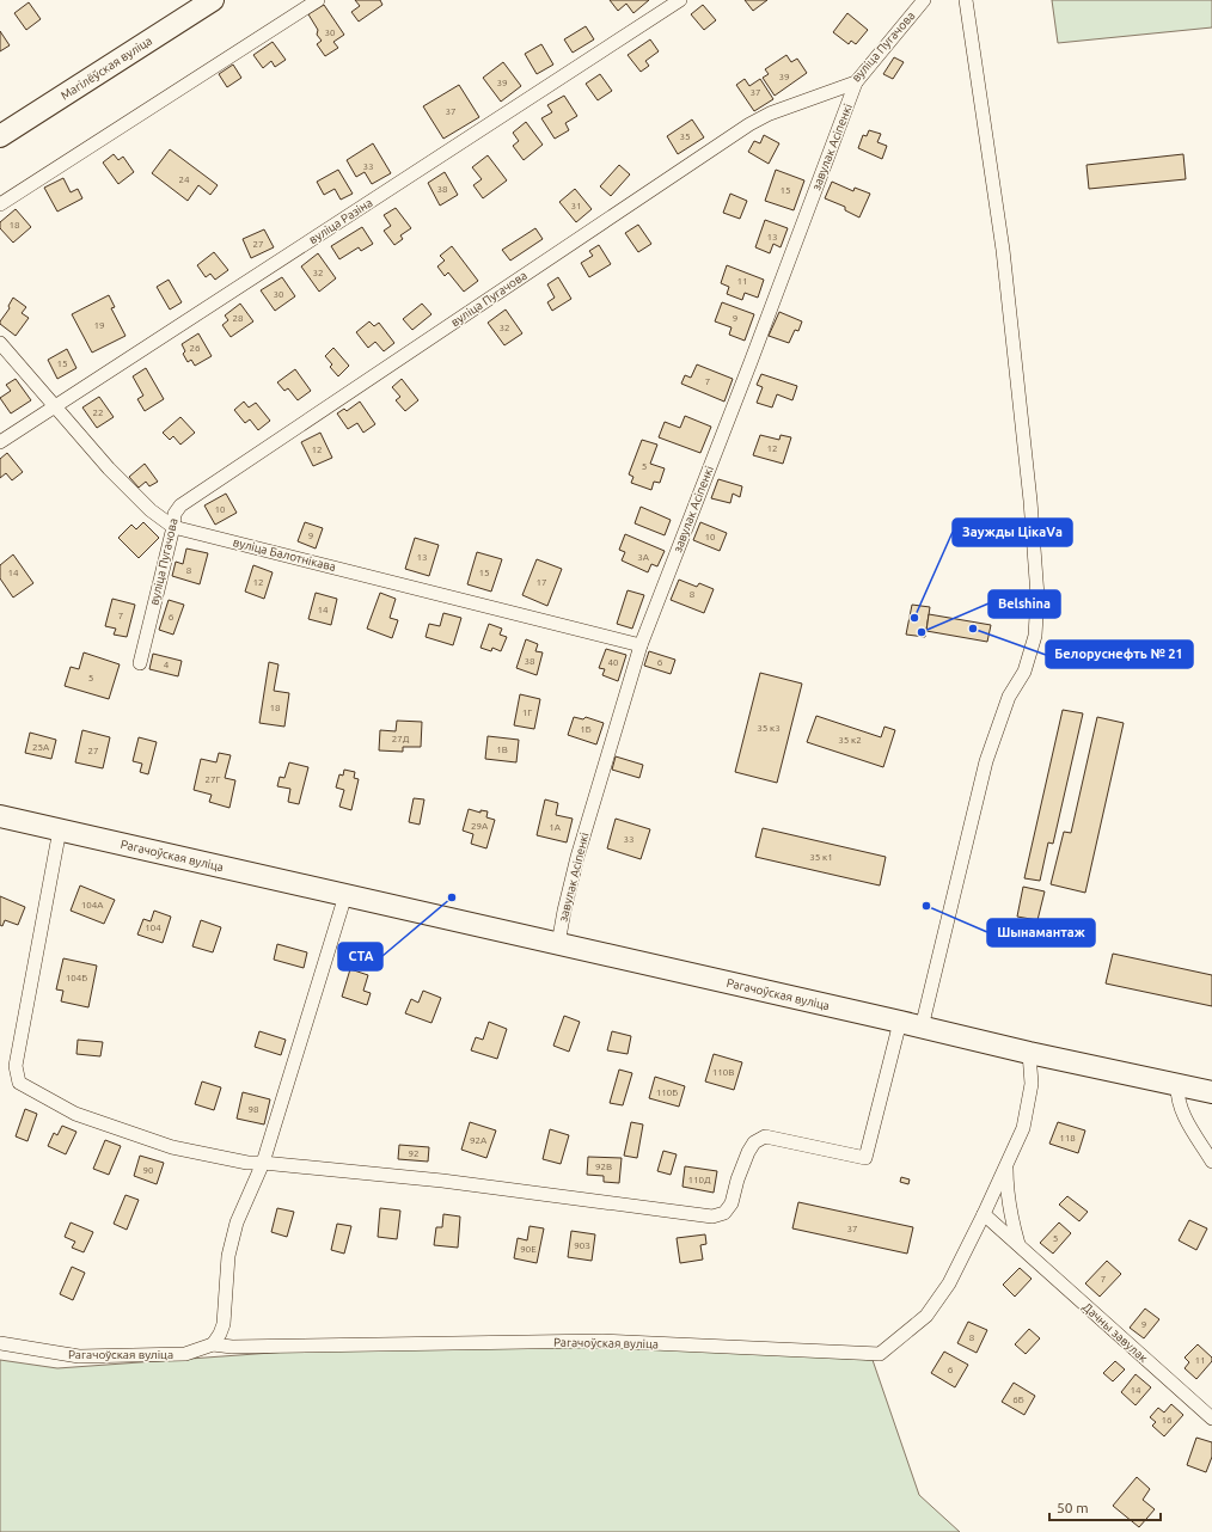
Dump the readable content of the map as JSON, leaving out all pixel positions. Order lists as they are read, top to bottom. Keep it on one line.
{"streets":{"main road":["Магілёўская вуліца","Рагачоўская вуліца"],"street":["вуліца Пугачова","завулак Асіпенкі","вуліца Разіна","вуліца Балотнікава","Дачны завулак"]},"crossings":[["вуліца Пугачова","завулак Асіпенкі"],["вуліца Пугачова","вуліца Балотнікава"],["завулак Асіпенкі","вуліца Балотнікава"],["завулак Асіпенкі","Рагачоўская вуліца"],["вуліца Разіна","вуліца Балотнікава"],["Рагачоўская вуліца","Дачны завулак"]],"places":["Заужды ЦікаVа","Белоруснефть № 21","Belshina","СТА","Шынамантаж"],"house_numbers":["30","39","39","37","37","35","33","24","38","15","31","18","13","27","32","11","30","28","9","19","32","26","15","7","22","12","12","5","10","9","10","13","3А","8","14","15","12","17","8","14","7","6","38","40","6","4","5","18","1Г","35 к3","1Б","27Д","35 к2","25А","1В","27","27Г","29А","1А","33","35 к1","104А","104","104Б","110В","110Б","98","118","92А","92","92В","90","110Д","37","5","90З","90Е","7","9","8","11","6","14","6Б","16"],"scale_bar":"50 m"}
